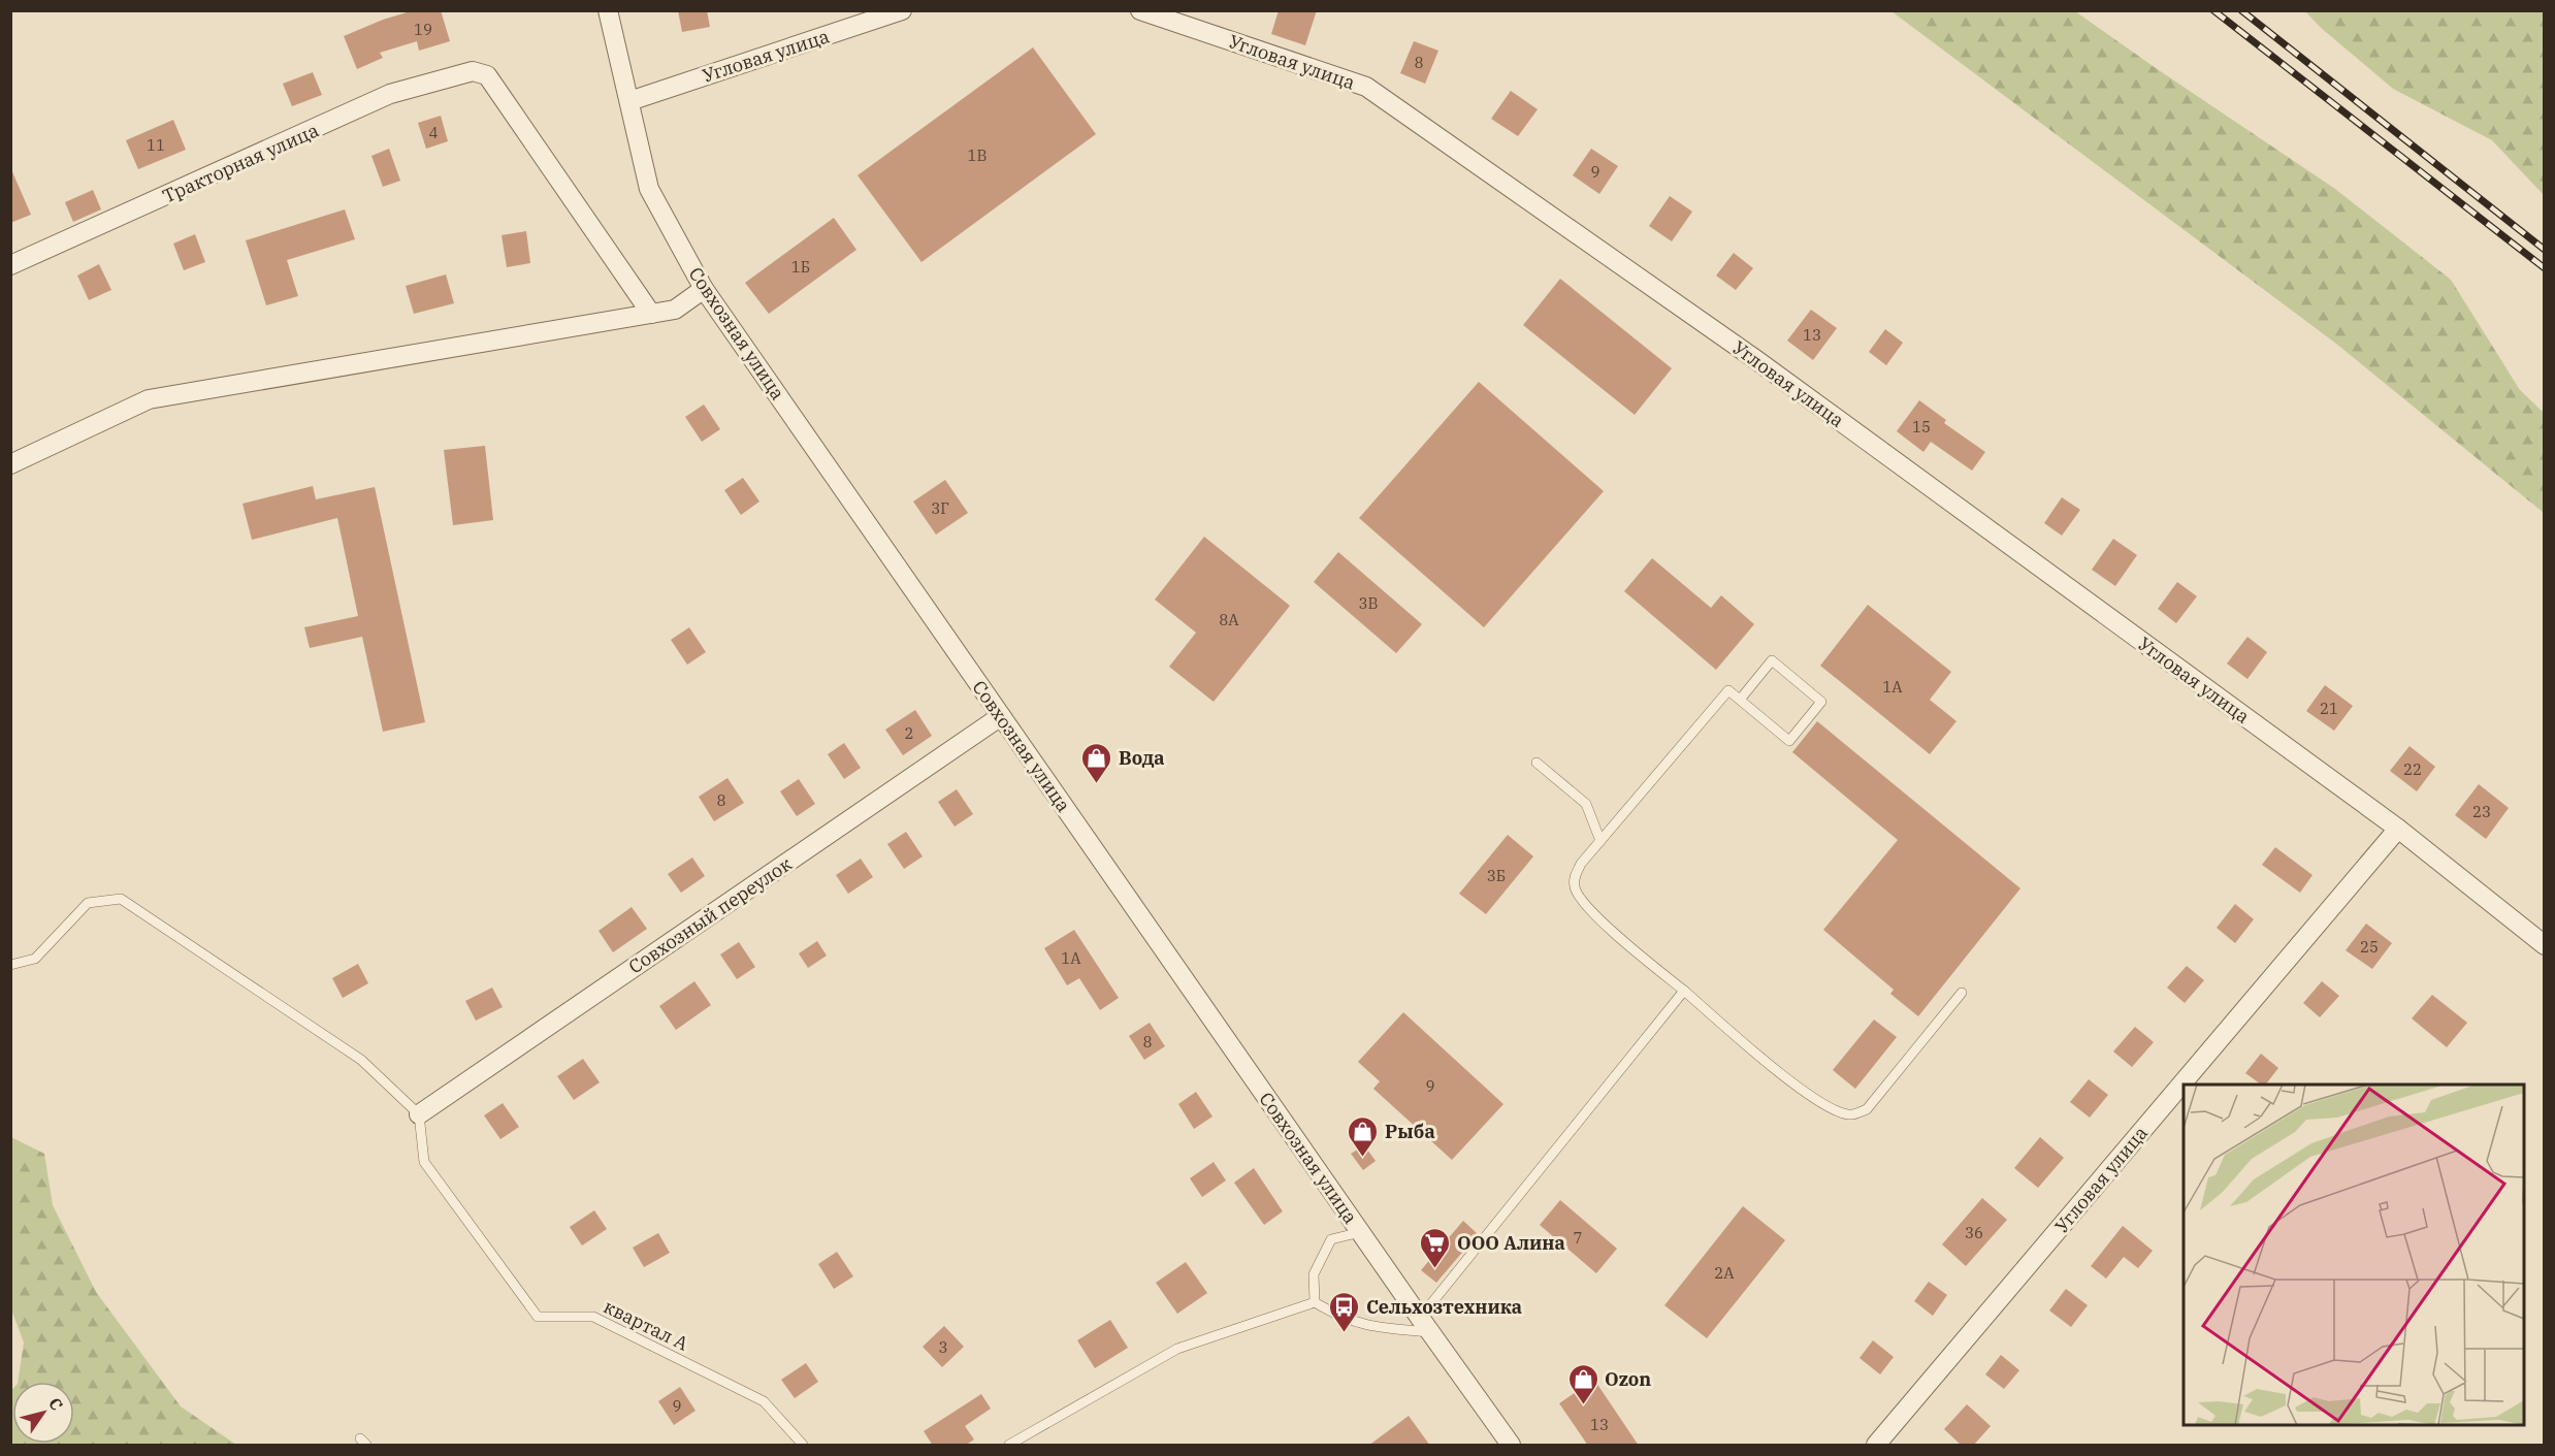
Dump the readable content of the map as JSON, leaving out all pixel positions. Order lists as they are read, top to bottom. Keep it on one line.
{"streets":{"street":["Угловая улица","Тракторная улица","Совхозная улица","Совхозный переулок"],"lane":["квартал А"]},"crossings":[["Угловая улица","Совхозная улица"],["Совхозная улица","Совхозный переулок"],["Совхозный переулок","квартал А"]],"places":{"shop":["Вода","Рыба","Ozon"],"supermarket":["ООО Алина"],"bus stop":["Сельхозтехника"]},"house_numbers":["19","8","4","11","1В","9","1Б","13","15","3Г","3В","8А","1А","21","2","22","8","23","3Б","25","1А","8","9","36","7","2А","3","9","13"],"north":"top right"}
